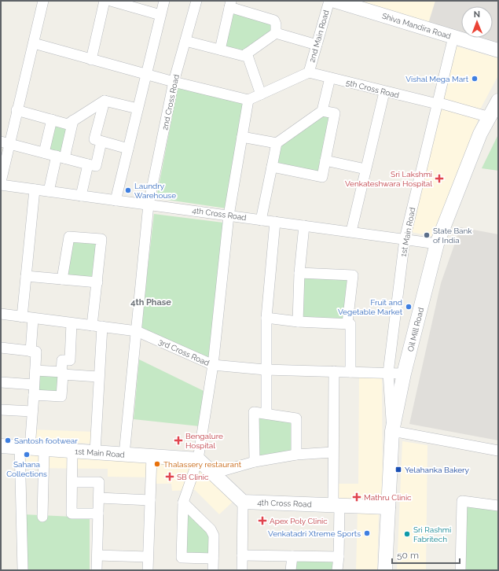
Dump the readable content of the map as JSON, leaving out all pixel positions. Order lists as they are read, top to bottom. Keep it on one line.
{"streets":{"street":["Shiva Mandira Road","2nd Main Road","5th Cross Road","2nd Cross Road","4th Cross Road","1st Main Road","Oil Mill Road","3rd Cross Road"]},"crossings":[["Shiva Mandira Road","1st Main Road"],["2nd Main Road","5th Cross Road"],["5th Cross Road","1st Main Road"],["5th Cross Road","Oil Mill Road"],["2nd Cross Road","4th Cross Road"],["2nd Cross Road","1st Main Road"],["2nd Cross Road","3rd Cross Road"],["4th Cross Road","1st Main Road"],["4th Cross Road","Oil Mill Road"],["1st Main Road","Oil Mill Road"],["1st Main Road","3rd Cross Road"],["Oil Mill Road","3rd Cross Road"]],"districts":["4th Phase"],"places":{"other":["Vishal Mega Mart","Laundry Warehouse","State Bank of India","Fruit and Vegetable Market","Santosh footwear","Sahana Collections","Thalassery restaurant","Venkatadri Xtreme Sports","Sri Rashmi Fabritech"],"health":["Sri Lakshmi Venkateshwara Hospital","Bengalure Hospital","SB Clinic","Mathru Clinic","Apex Poly Clinic"],"transit":["Yelahanka Bakery"]},"scale_bar":"50 m","north":"top"}
